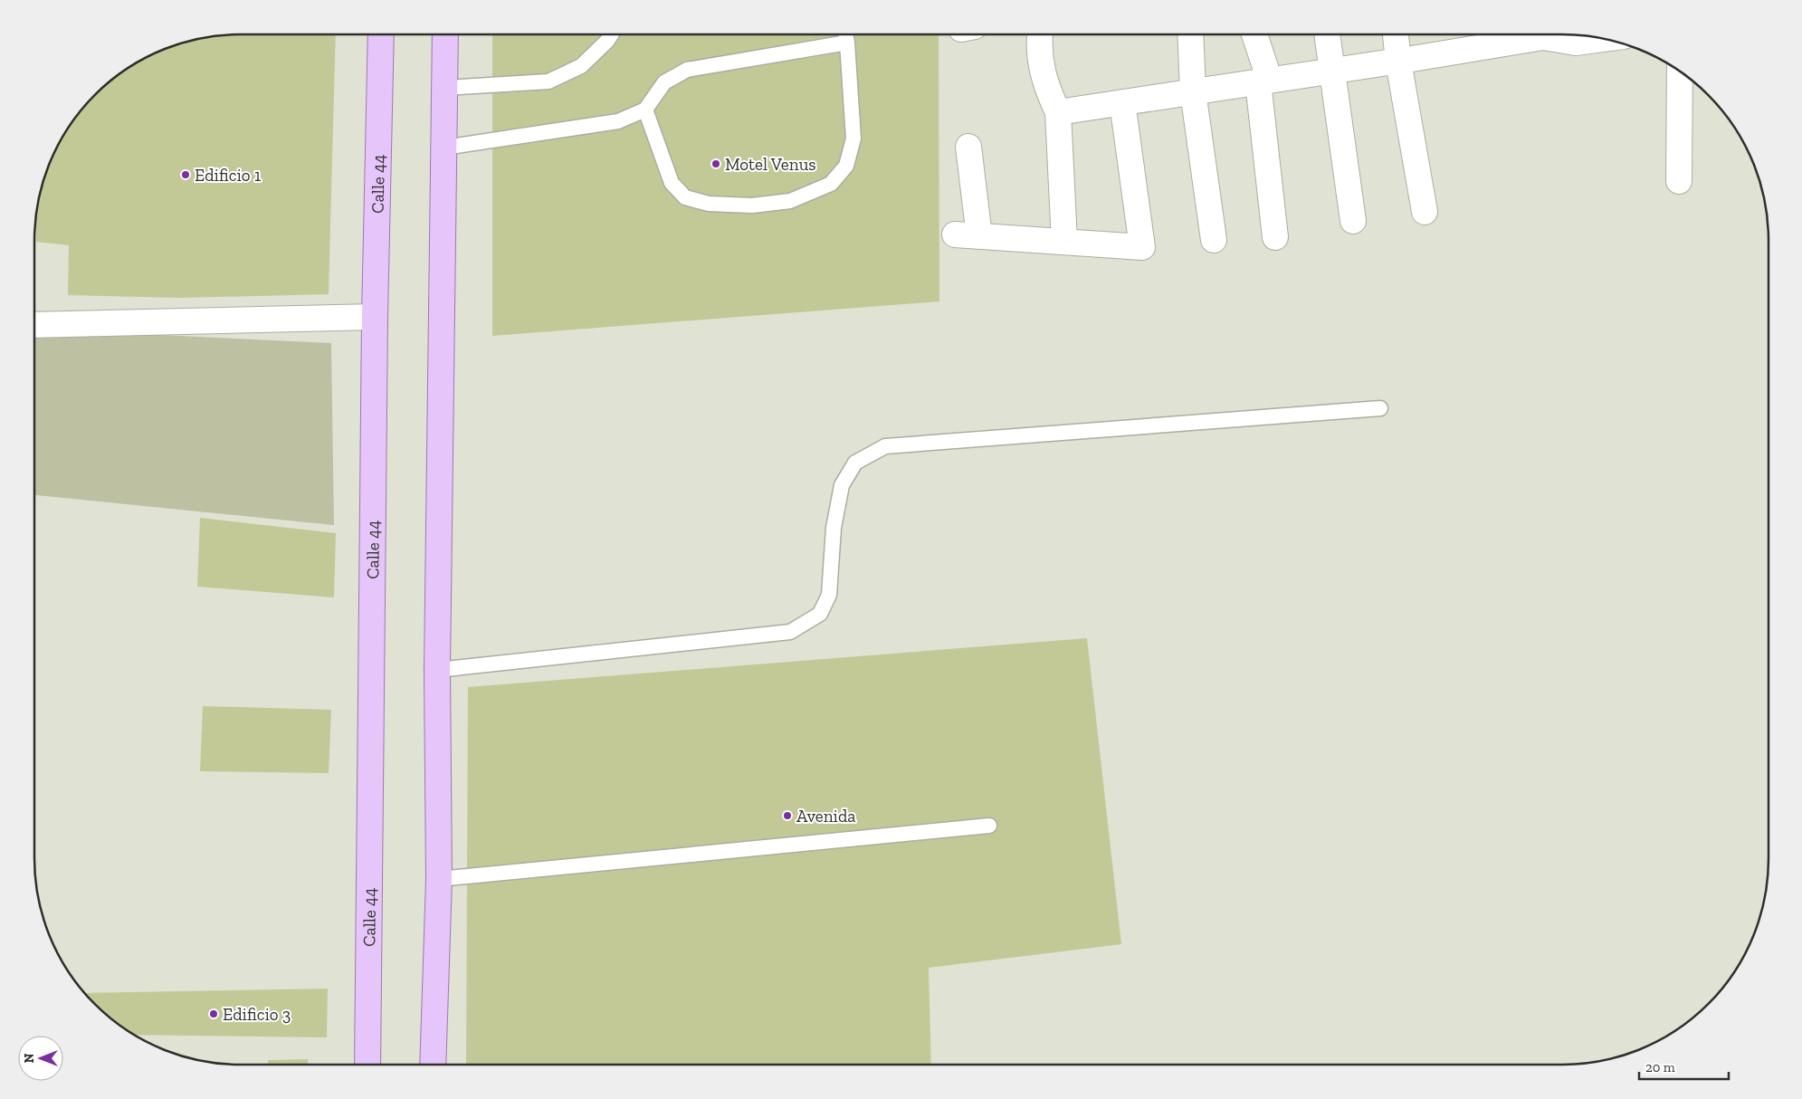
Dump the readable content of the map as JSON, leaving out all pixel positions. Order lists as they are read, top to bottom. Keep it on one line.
{"streets":{"main road":["Calle 44"]},"places":["Motel Venus","Edificio 1","Avenida","Edificio 3"],"scale_bar":"20 m","north":"left"}
